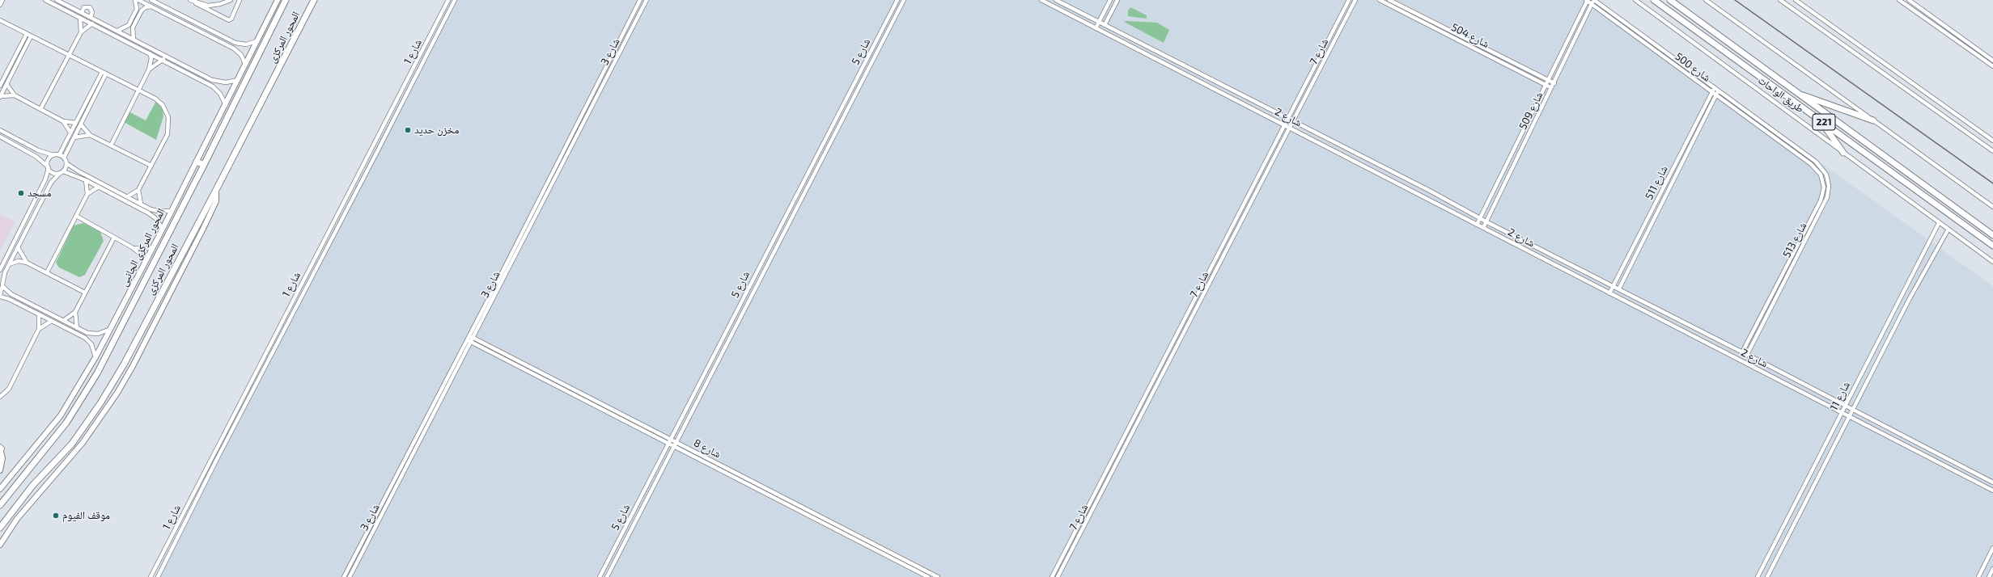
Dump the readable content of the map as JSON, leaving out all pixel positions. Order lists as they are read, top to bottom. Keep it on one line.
{"streets":{"highway":["المحور المركزى","طريق الواحات","221"],"main road":["المحور المركزى الجانبى"],"street":["شارع 504","شارع 1","شارع 3","شارع 5","شارع 7","شارع 500","شارع 509","شارع 2","شارع 511","شارع 513","شارع 11","شارع 8"]},"crossings":[["شارع 504","شارع 509"],["شارع 3","شارع 8"],["شارع 5","شارع 8"],["شارع 7","شارع 2"],["شارع 500","شارع 509"],["شارع 500","شارع 511"],["شارع 500","شارع 513"],["طريق الواحات","شارع 11"],["شارع 509","شارع 2"],["شارع 2","شارع 511"],["شارع 2","شارع 513"],["شارع 2","شارع 11"]],"places":["مخزن حديد","مسجد","موقف الفيوم"]}
